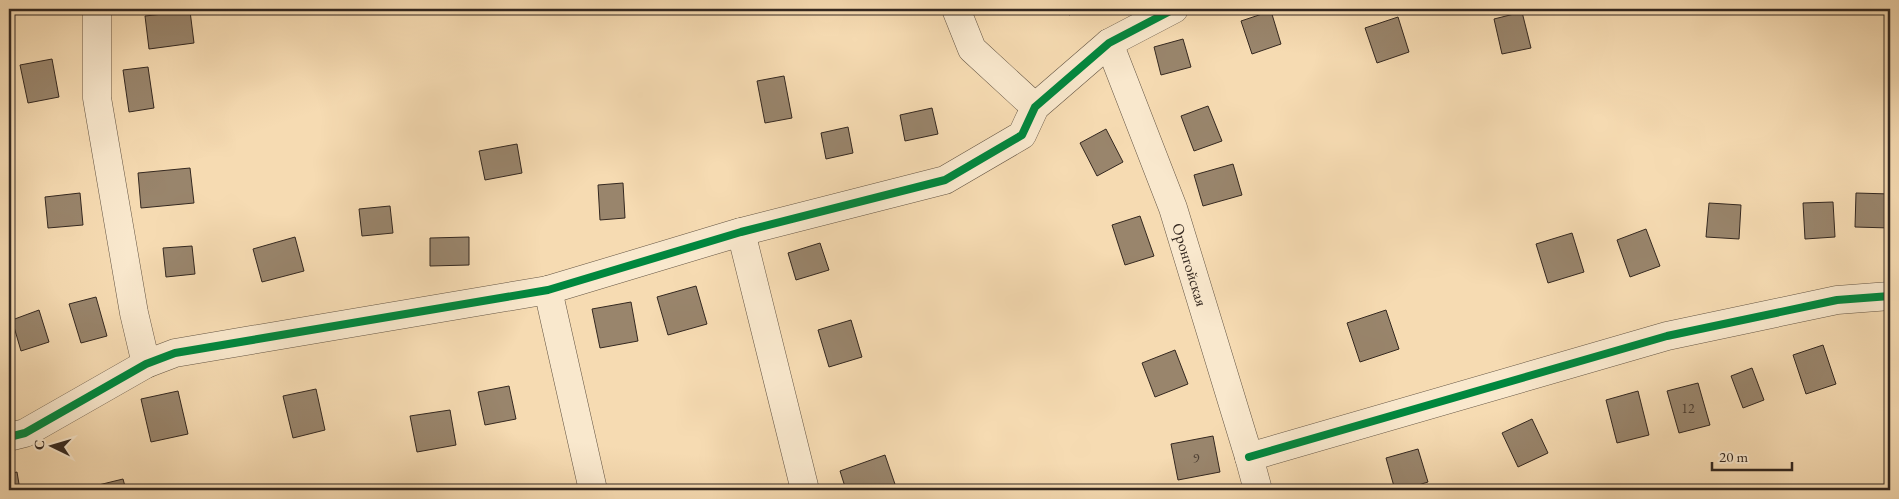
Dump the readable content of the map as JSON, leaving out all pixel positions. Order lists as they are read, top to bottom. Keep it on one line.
{"streets":{"street":["Оронгойская"]},"house_numbers":["12","9"],"scale_bar":"20 m","north":"left"}
